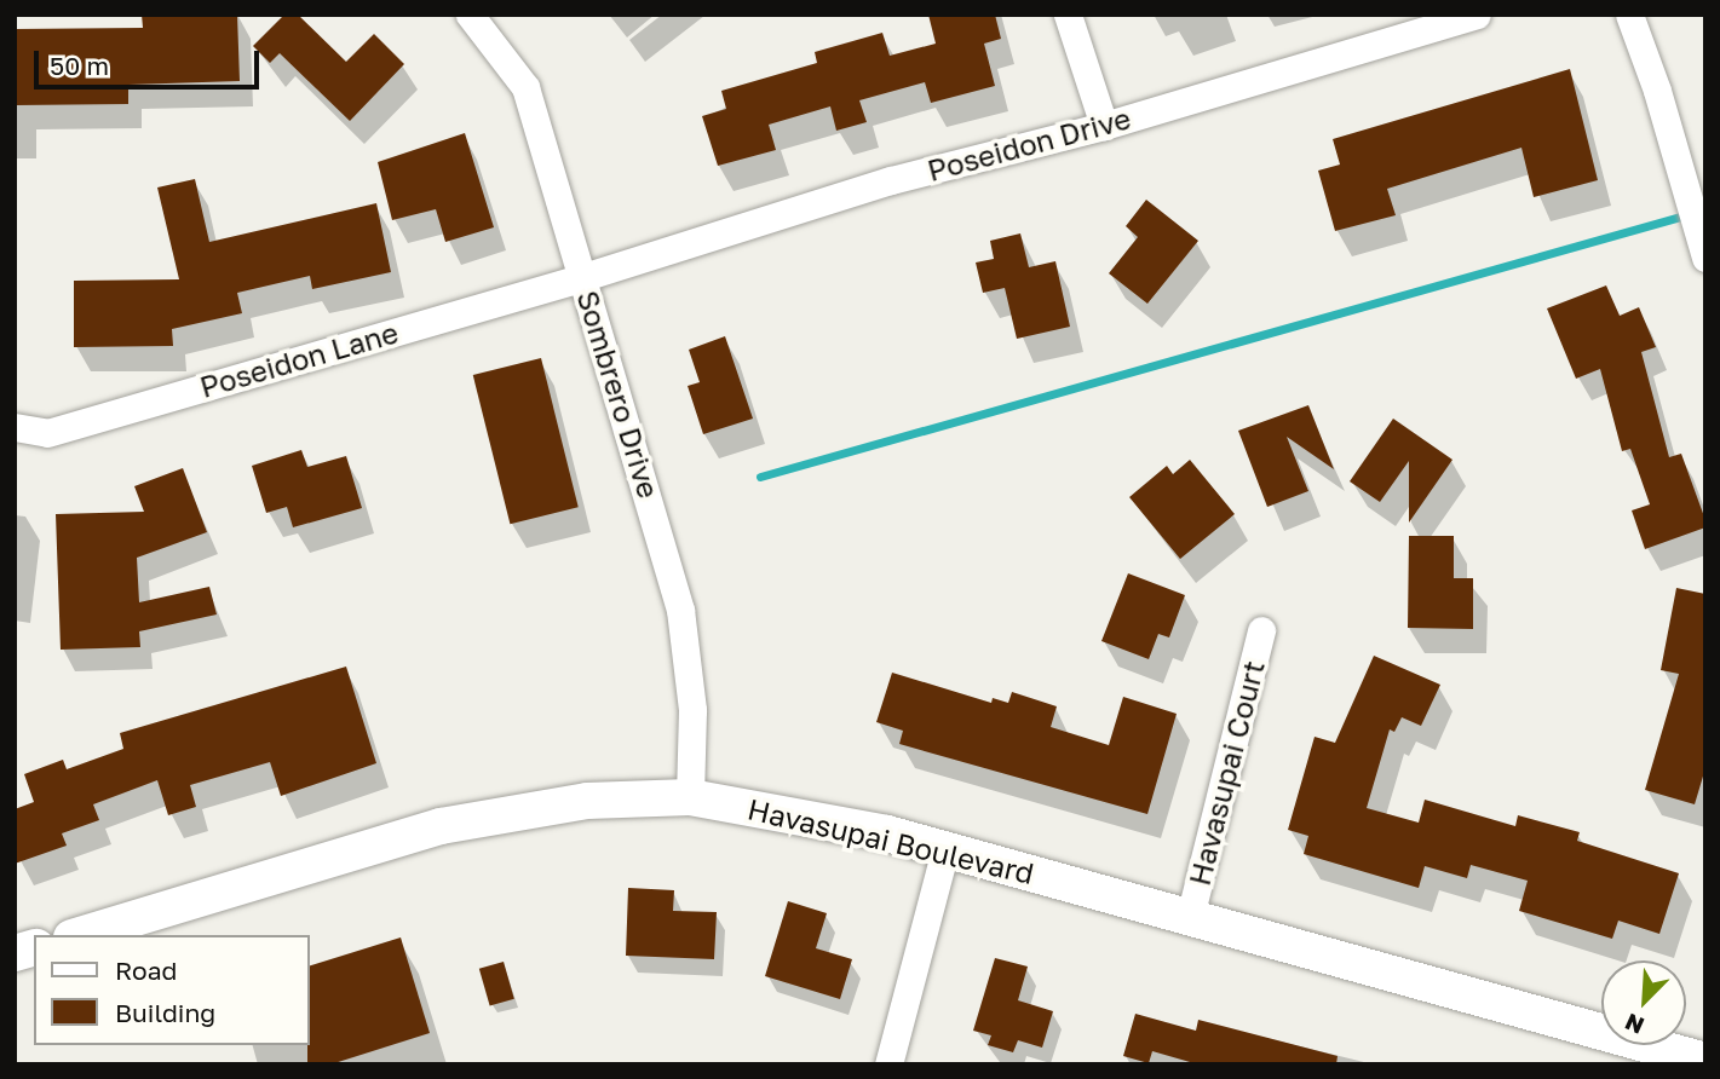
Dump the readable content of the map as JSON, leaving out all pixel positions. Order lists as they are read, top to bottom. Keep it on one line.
{"streets":{"street":["Poseidon Drive","Poseidon Lane","Sombrero Drive","Havasupai Court","Havasupai Boulevard"]},"crossings":[["Poseidon Drive","Poseidon Lane"],["Poseidon Drive","Sombrero Drive"],["Poseidon Lane","Sombrero Drive"],["Sombrero Drive","Havasupai Boulevard"],["Havasupai Court","Havasupai Boulevard"]],"legend":["Road","Building"],"scale_bar":"50 m","north":"bottom left"}
